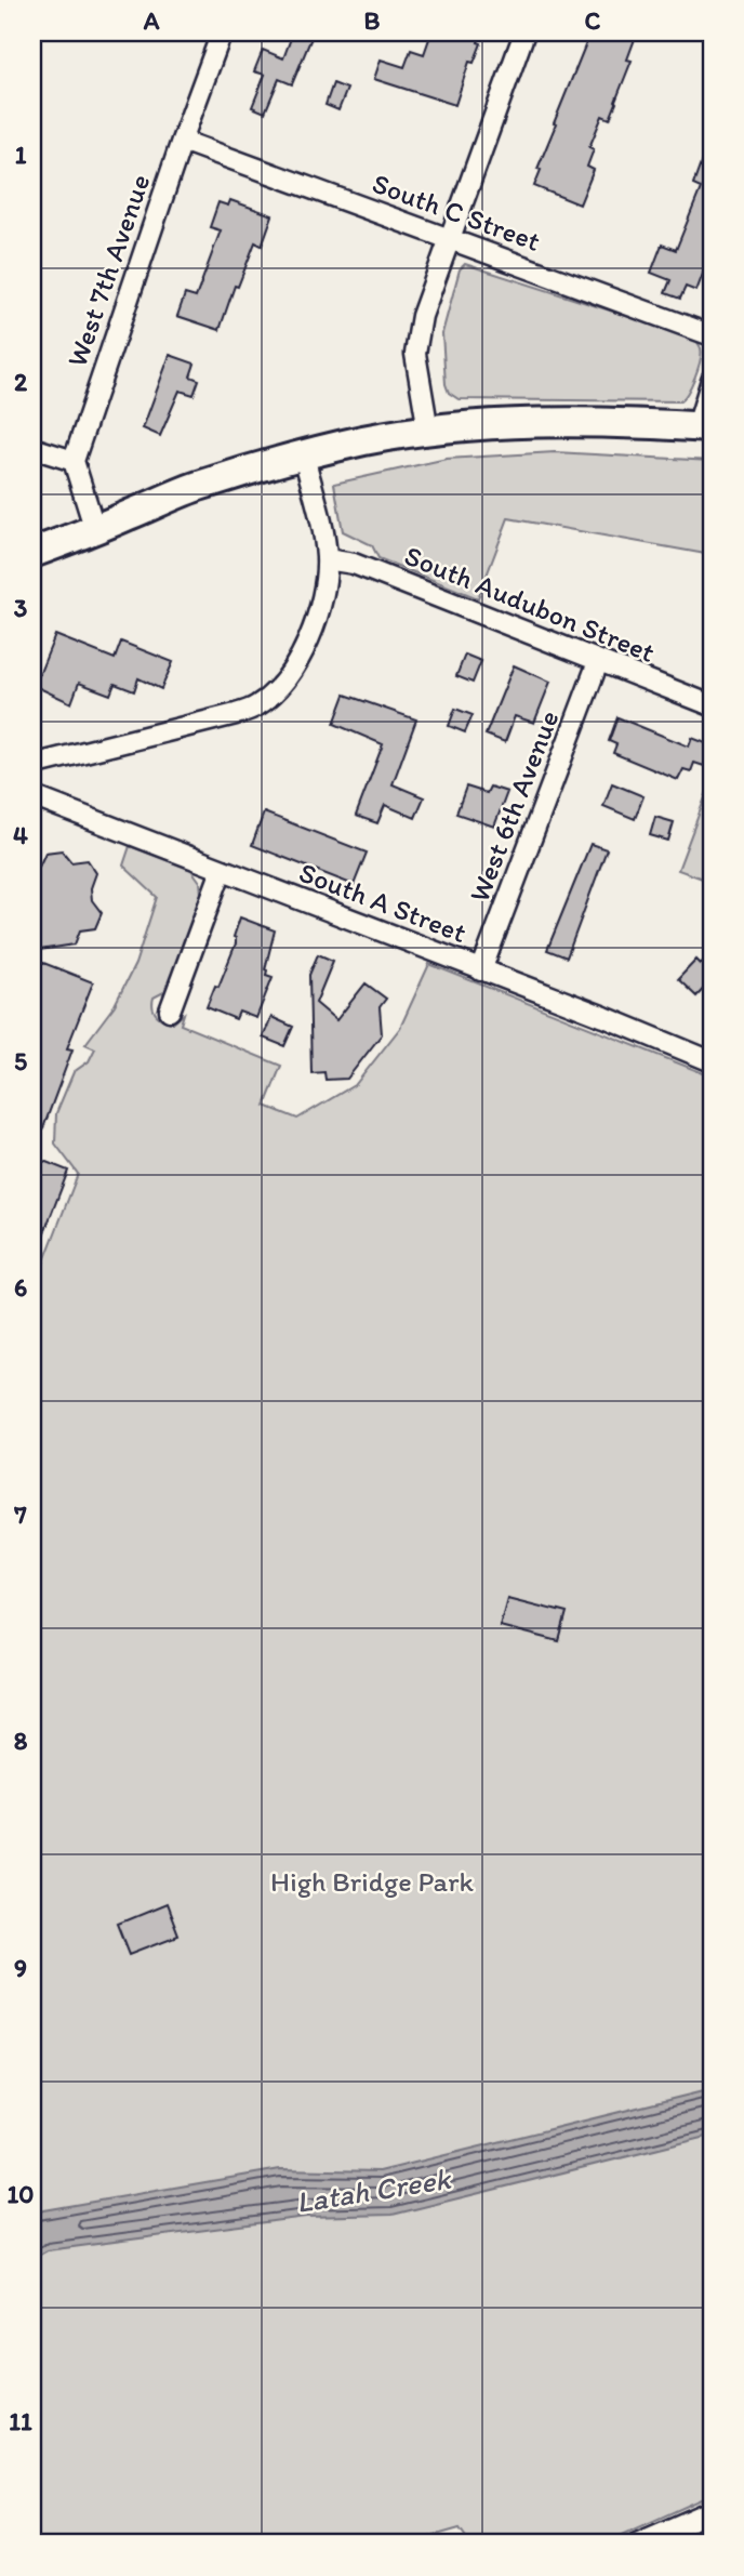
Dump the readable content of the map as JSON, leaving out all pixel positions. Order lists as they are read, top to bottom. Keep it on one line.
{"streets":{"street":["South C Street","West 7th Avenue","South Audubon Street","West 6th Avenue","South A Street"]},"crossings":[["South C Street","West 7th Avenue"],["South Audubon Street","West 6th Avenue"],["West 6th Avenue","South A Street"]],"water":["Latah Creek"],"parks":["High Bridge Park"],"grid":{"columns":["A","B","C"],"rows":["1","2","3","4","5","6","7","8","9","10","11"]}}
